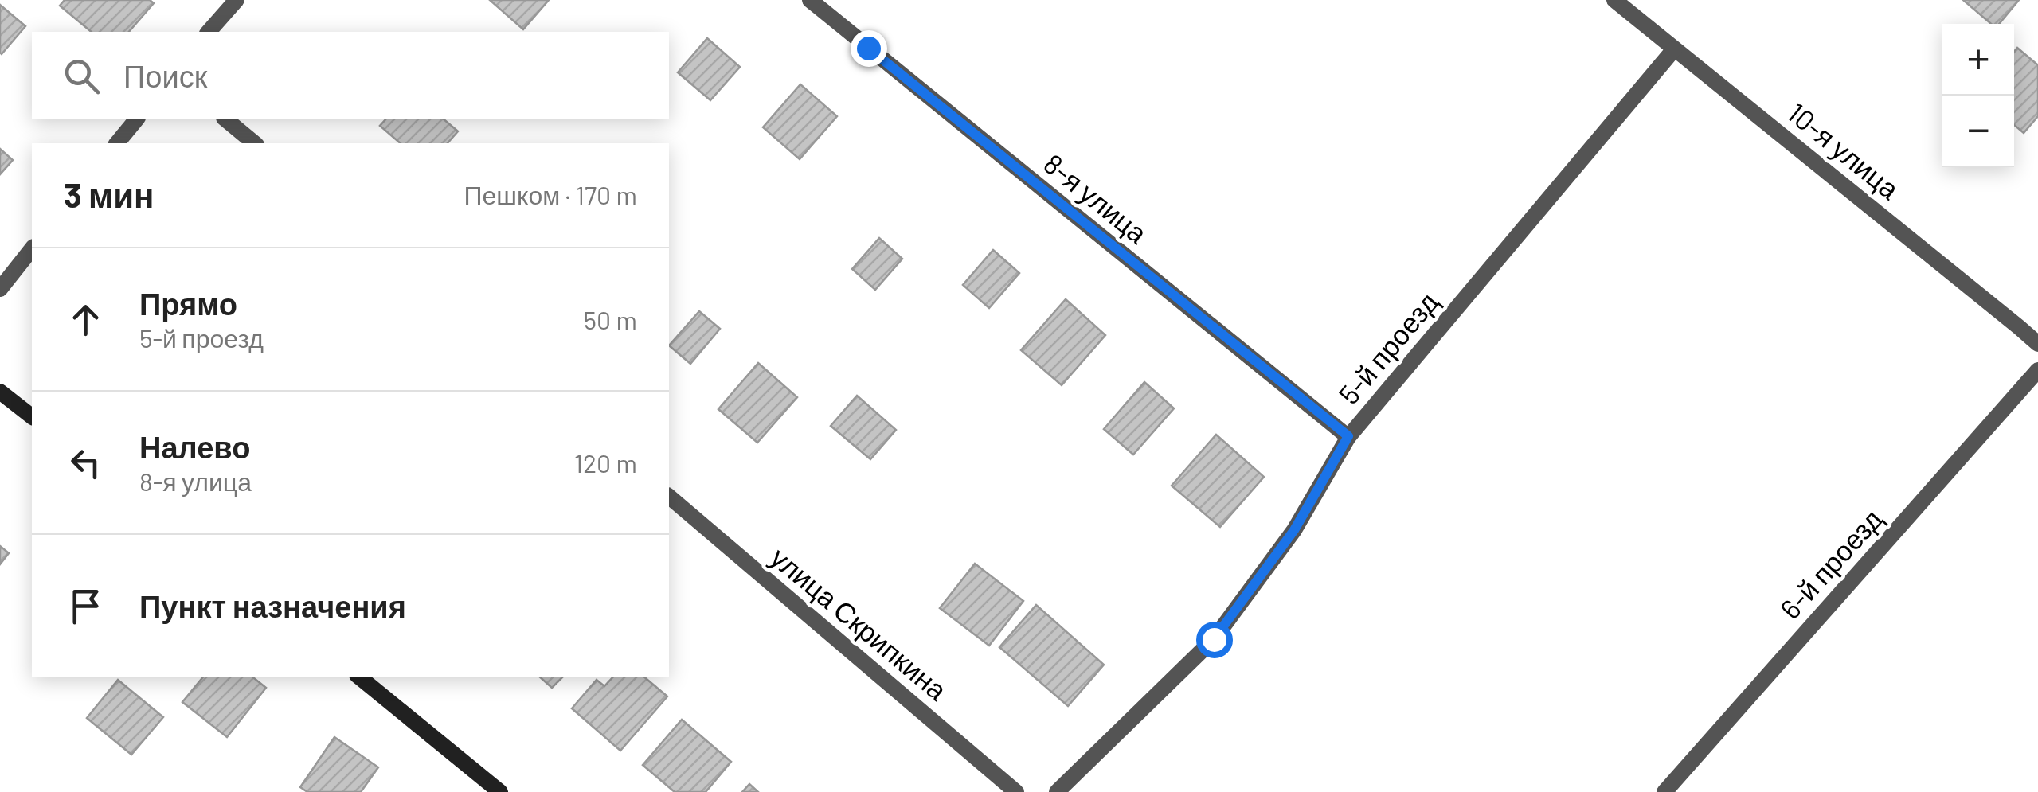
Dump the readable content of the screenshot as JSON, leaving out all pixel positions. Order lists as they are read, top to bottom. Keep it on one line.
{"streets":{"street":["10-я улица","8-я улица","5-й проезд","6-й проезд","улица Скрипкина"]},"crossings":[["10-я улица","5-й проезд"],["8-я улица","5-й проезд"]],"page":{"map_buttons":["+","−"],"search":"Поиск","heading":["3 мин","Пешком · 170 m"],"list":[["Прямо","5-й проезд","50 m"],["Налево","8-я улица","120 m"],"Пункт назначения"]}}
